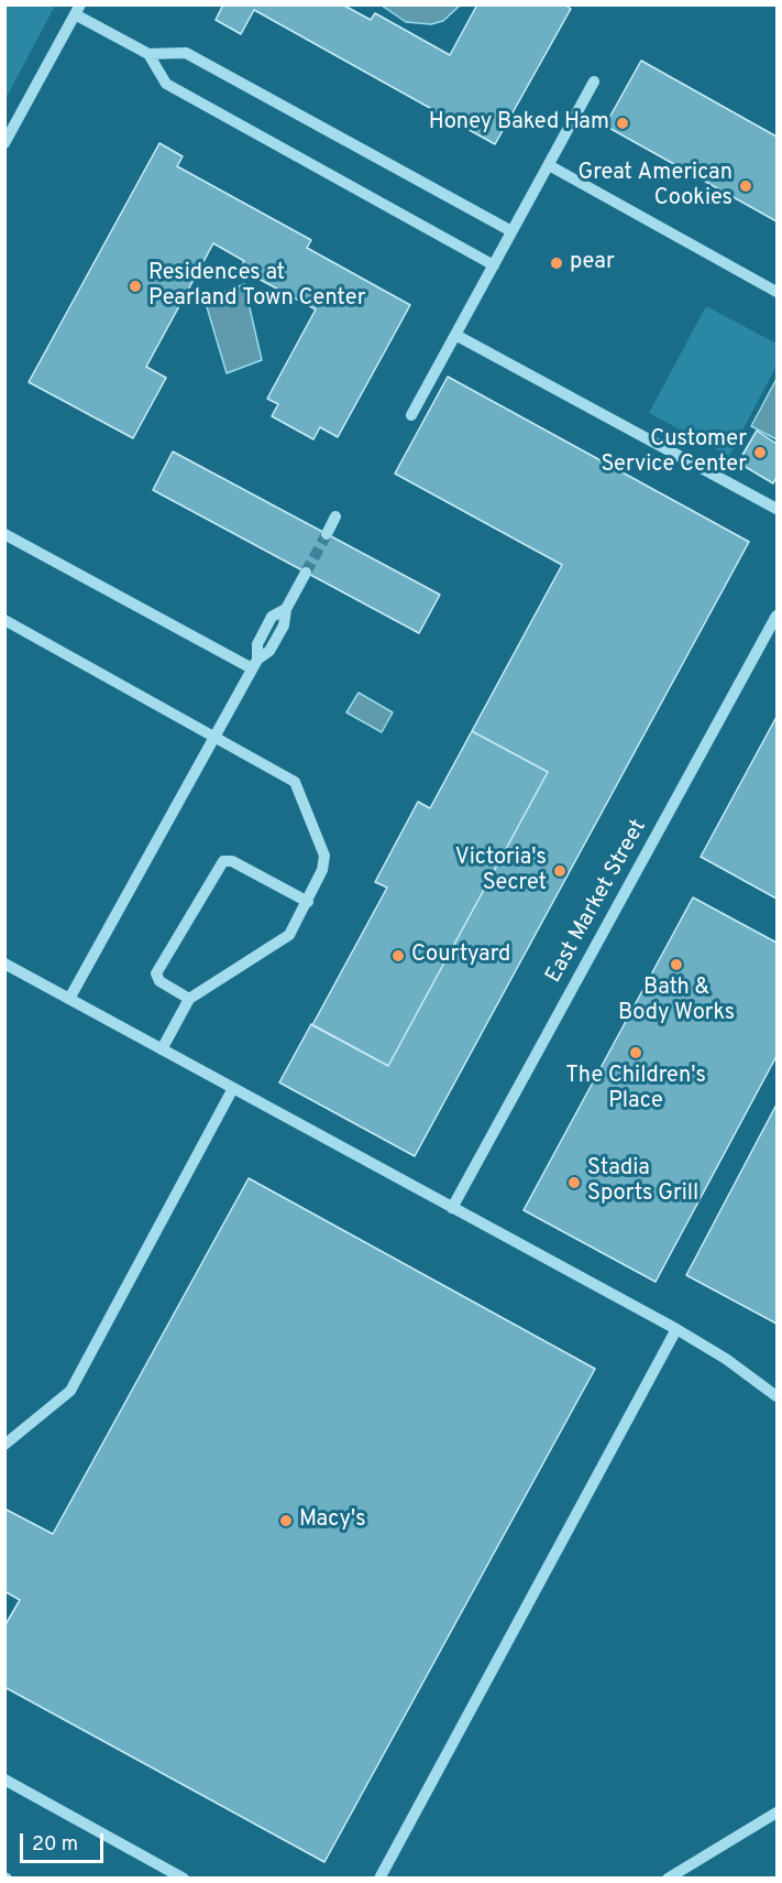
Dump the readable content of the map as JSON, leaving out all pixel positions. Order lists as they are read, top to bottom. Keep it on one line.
{"streets":{"street":["East Market Street"]},"places":["Honey Baked Ham","Great American Cookies","pear","Residences at Pearland Town Center","Customer Service Center","Victoria's Secret","Courtyard","Bath & Body Works","The Children's Place","Stadia Sports Grill","Macy's"],"scale_bar":"20 m"}
